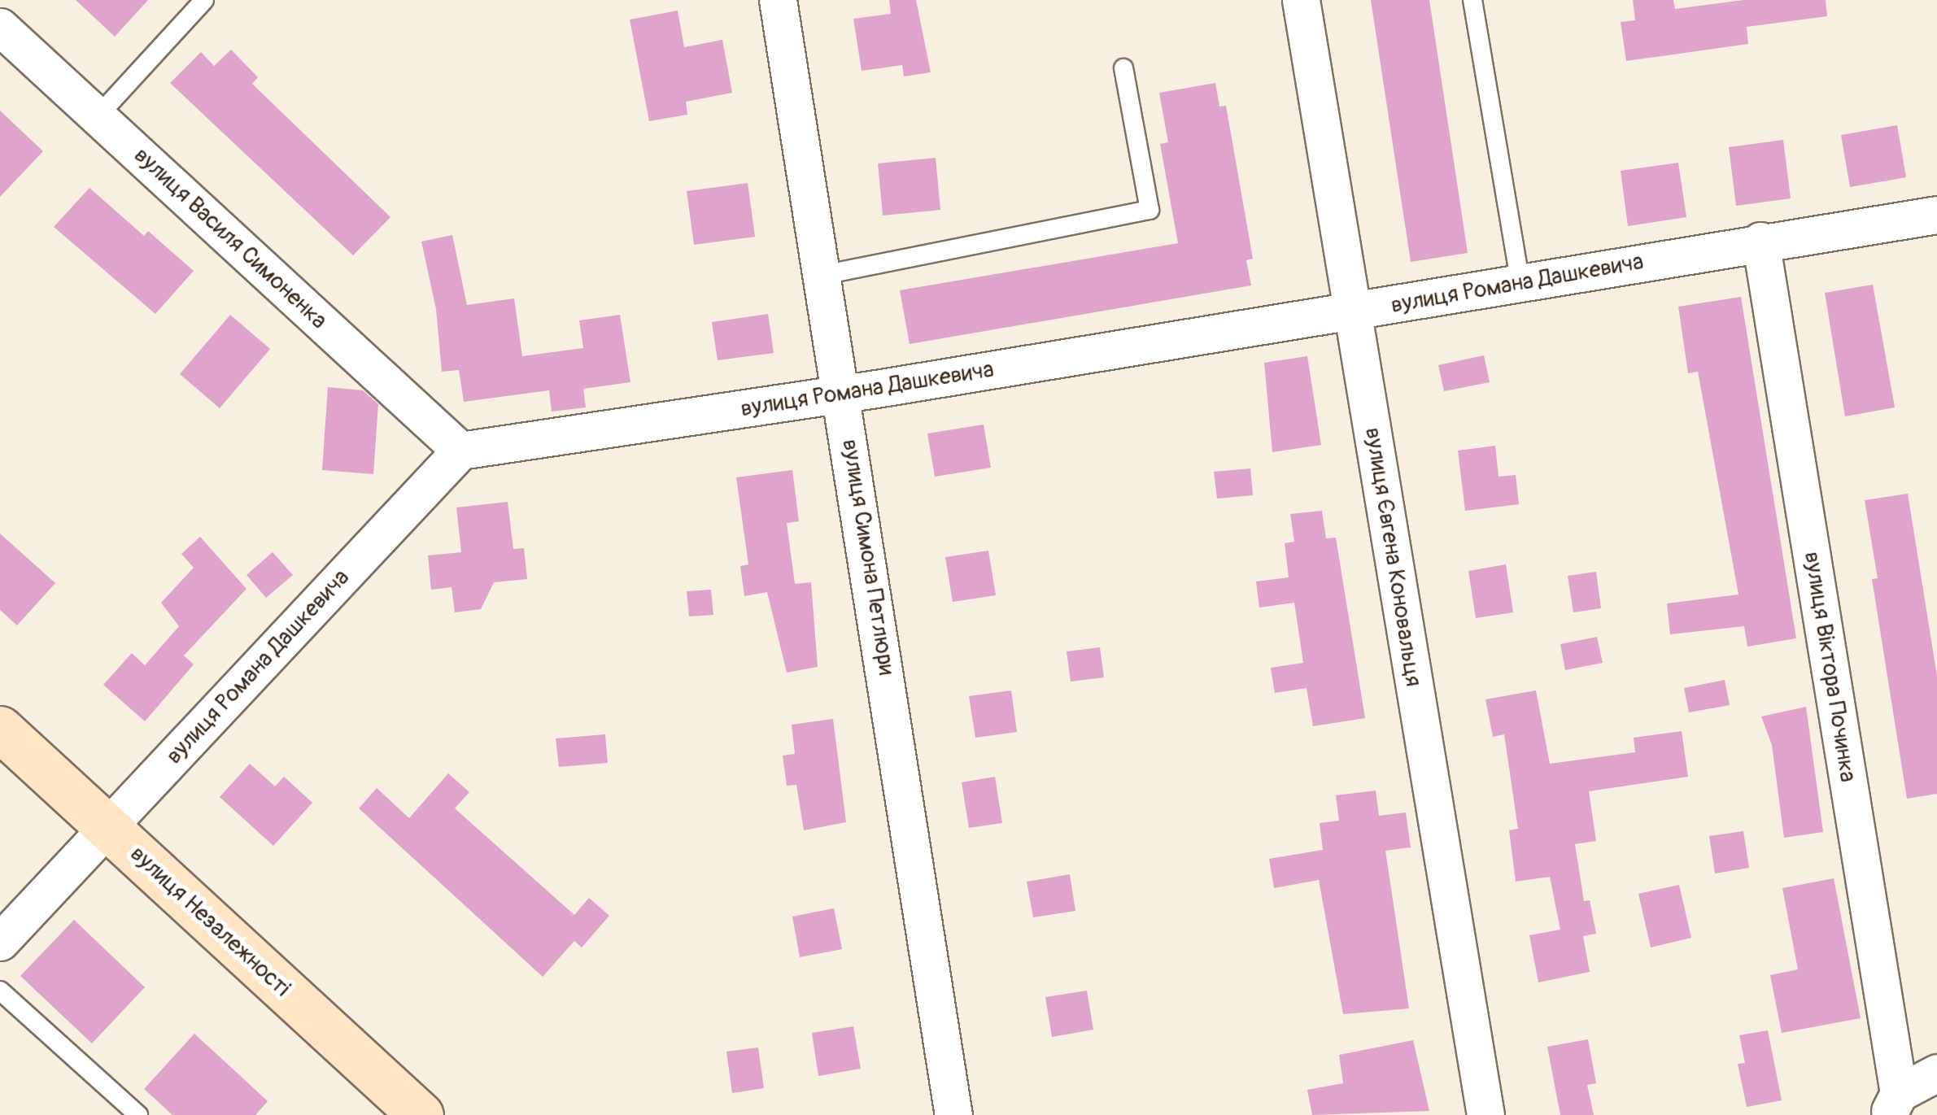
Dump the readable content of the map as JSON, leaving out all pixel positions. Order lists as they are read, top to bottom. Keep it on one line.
{"streets":{"main road":["вулиця Незалежності"],"street":["вулиця Василя Симоненка","вулиця Романа Дашкевича","вулиця Симона Петлюри","вулиця Євгена Коновальця","вулиця Віктора Починка"]},"crossings":[["вулиця Василя Симоненка","вулиця Романа Дашкевича"],["вулиця Романа Дашкевича","вулиця Симона Петлюри"],["вулиця Романа Дашкевича","вулиця Євгена Коновальця"],["вулиця Романа Дашкевича","вулиця Віктора Починка"],["вулиця Романа Дашкевича","вулиця Незалежності"]]}
